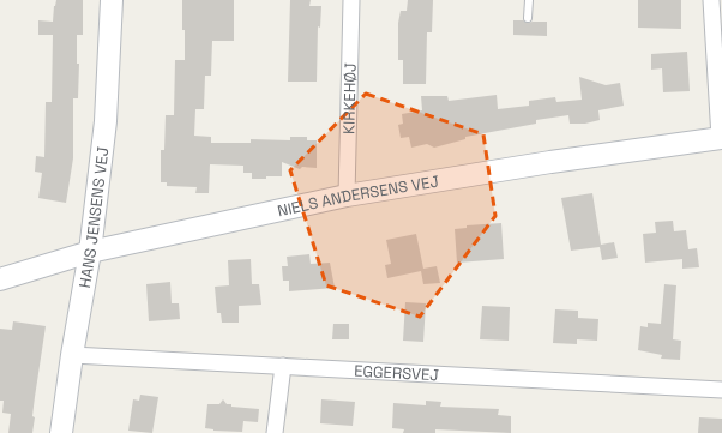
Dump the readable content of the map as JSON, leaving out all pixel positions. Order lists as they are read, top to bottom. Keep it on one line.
{"streets":{"street":["KIRKEHØJ","NIELS ANDERSENS VEJ","HANS JENSENS VEJ","EGGERSVEJ"]},"crossings":[["KIRKEHØJ","NIELS ANDERSENS VEJ"],["NIELS ANDERSENS VEJ","HANS JENSENS VEJ"],["HANS JENSENS VEJ","EGGERSVEJ"]]}
